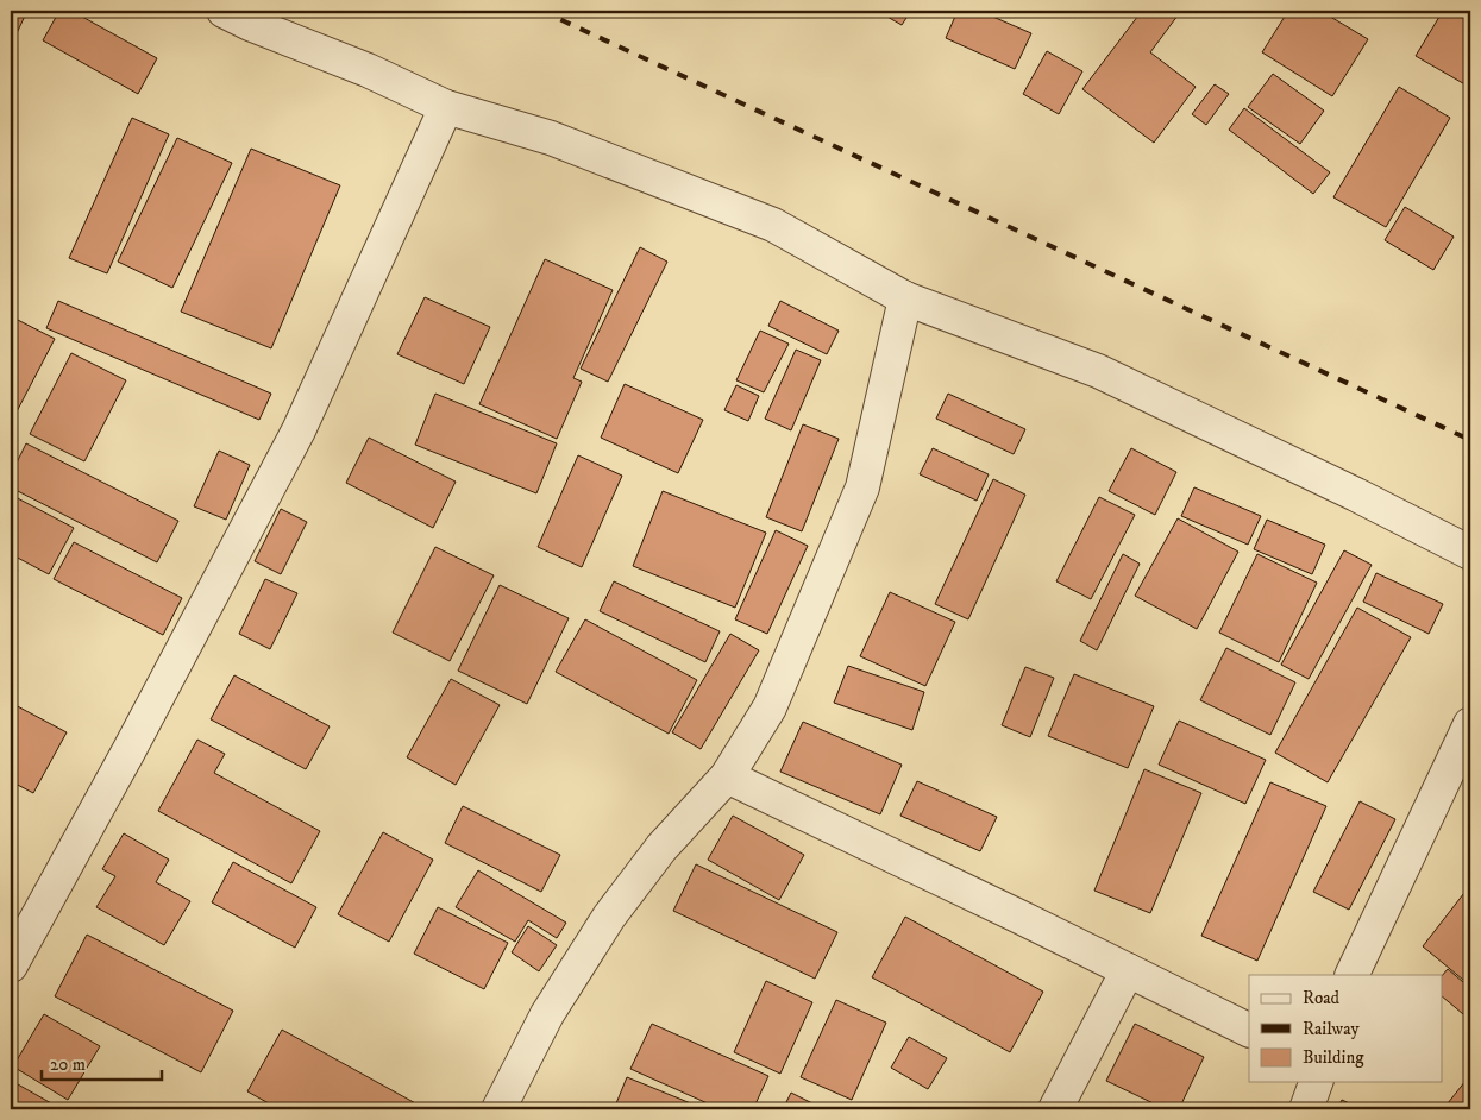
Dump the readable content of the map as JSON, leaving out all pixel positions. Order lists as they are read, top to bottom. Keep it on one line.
{"legend":["Road","Railway","Building"],"scale_bar":"20 m"}
